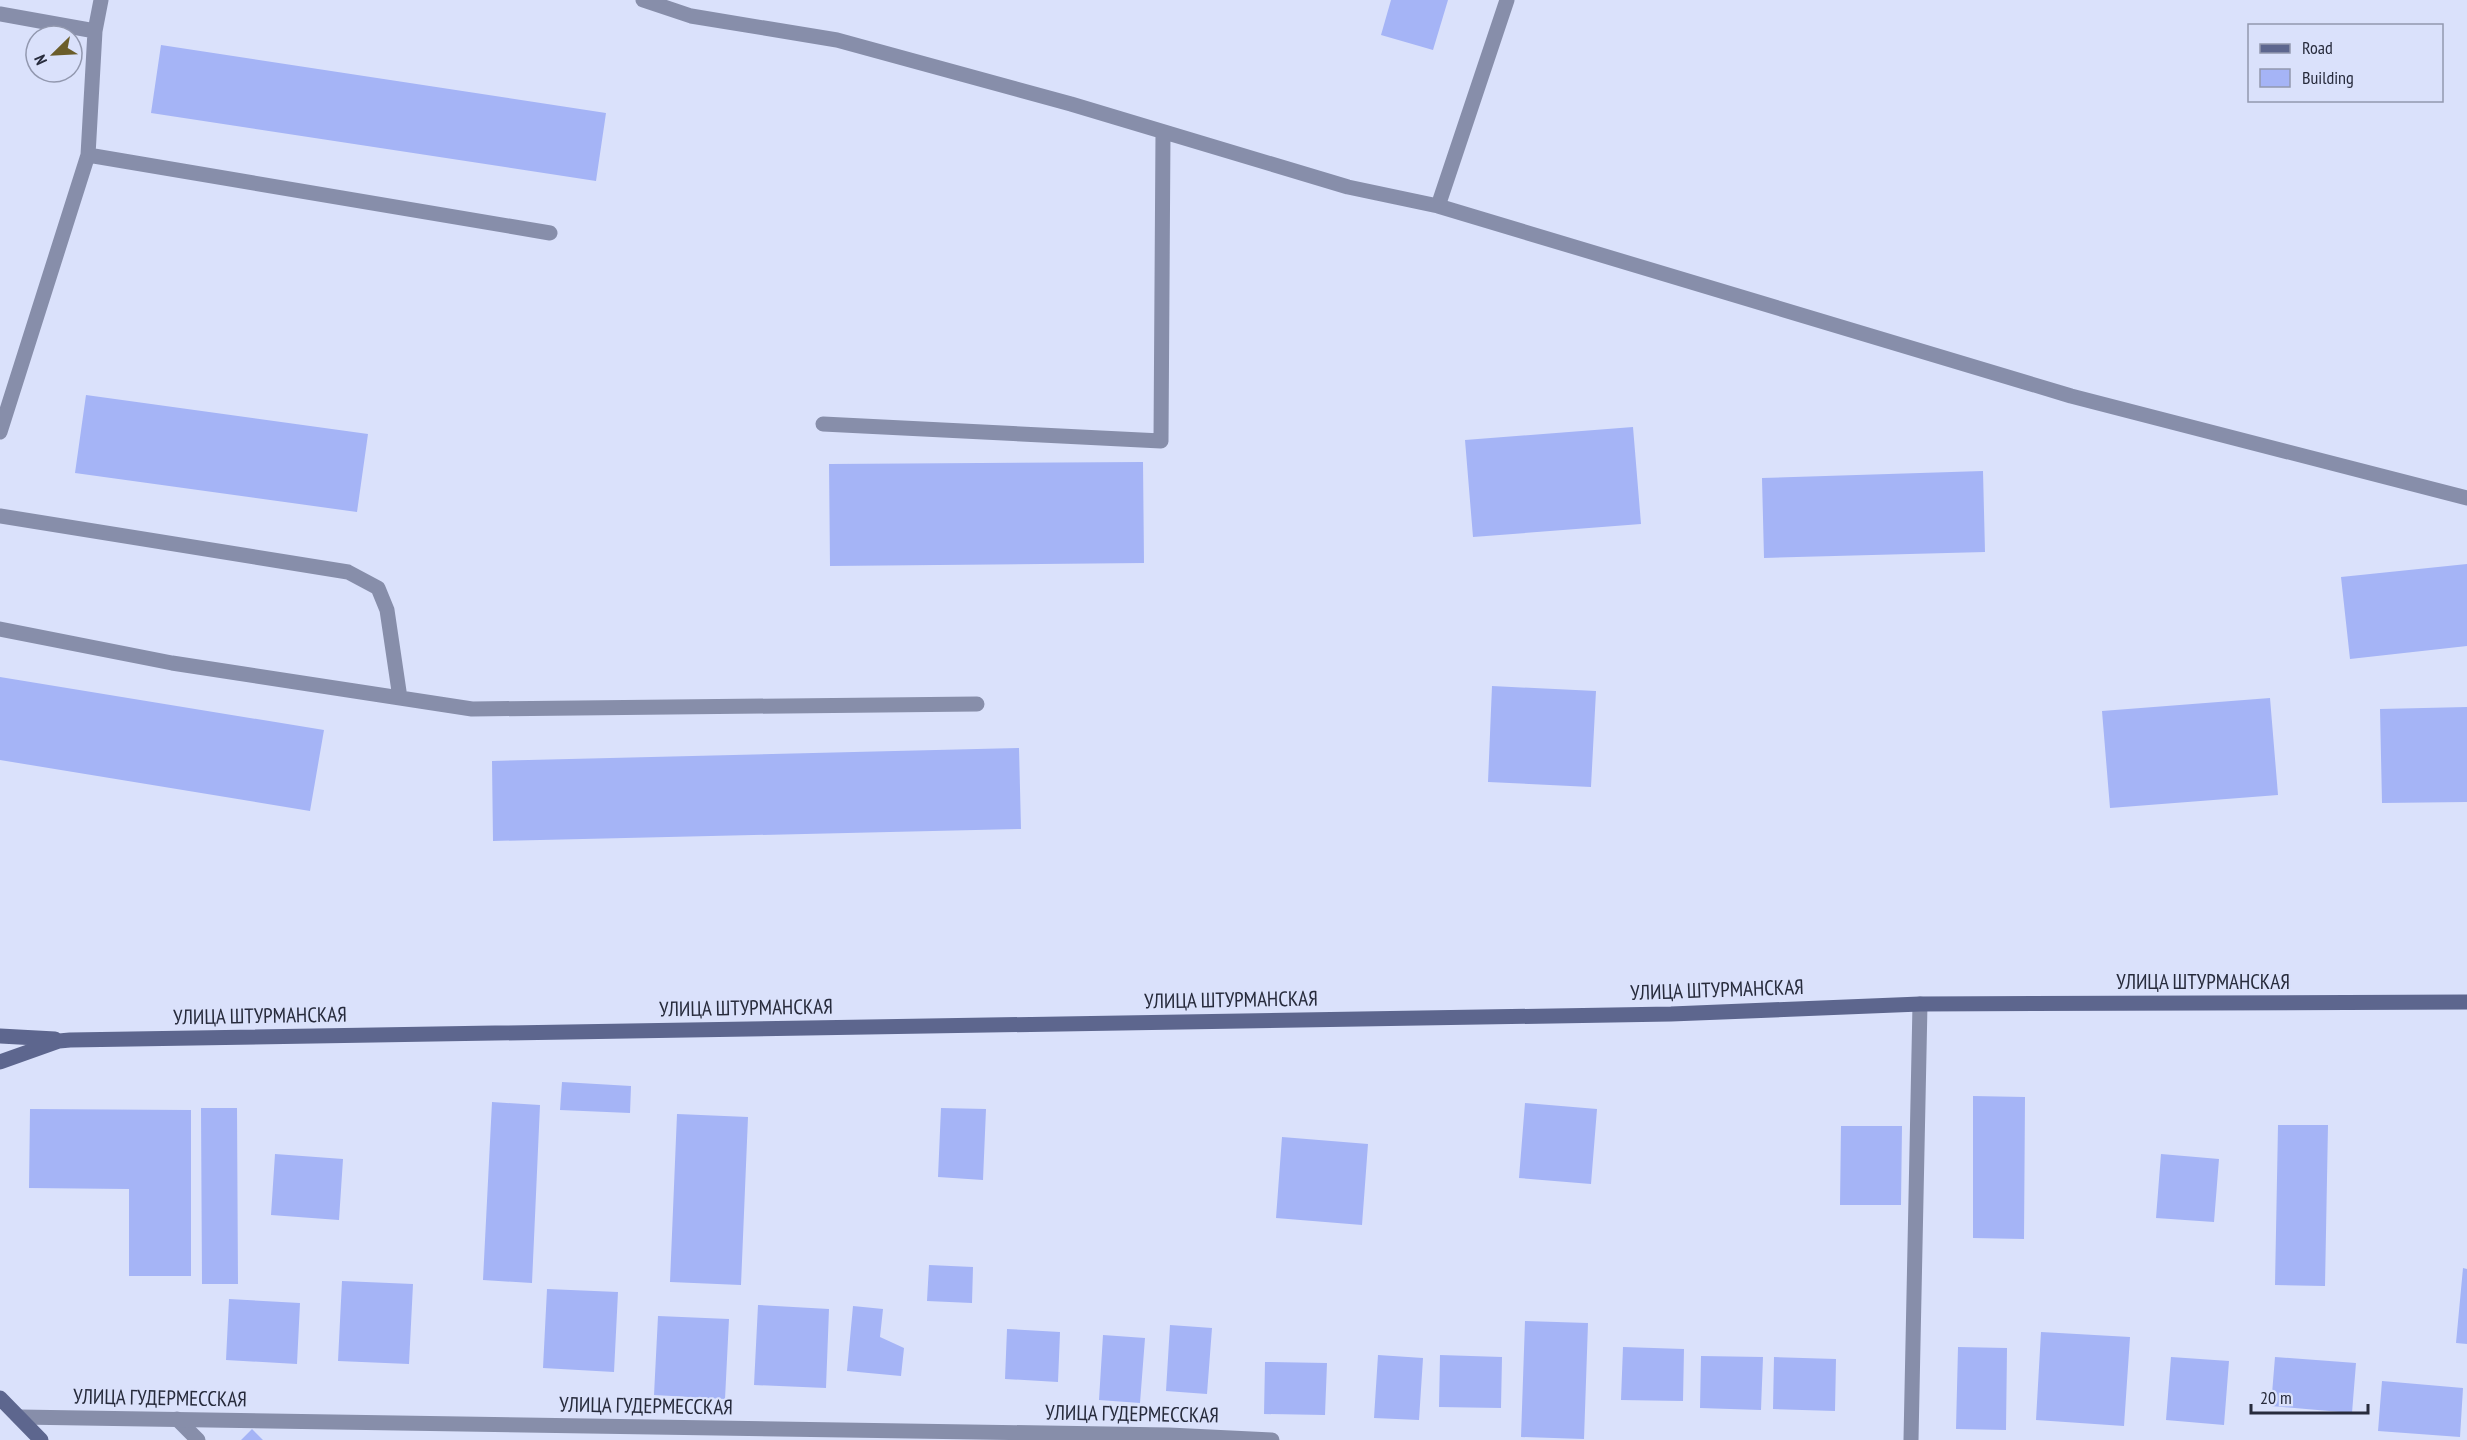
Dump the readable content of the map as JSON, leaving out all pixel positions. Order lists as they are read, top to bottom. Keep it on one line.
{"streets":{"main road":["УЛИЦА ШТУРМАНСКАЯ"],"street":["УЛИЦА ГУДЕРМЕССКАЯ"]},"legend":["Road","Building"],"scale_bar":"20 m","north":"bottom left"}
